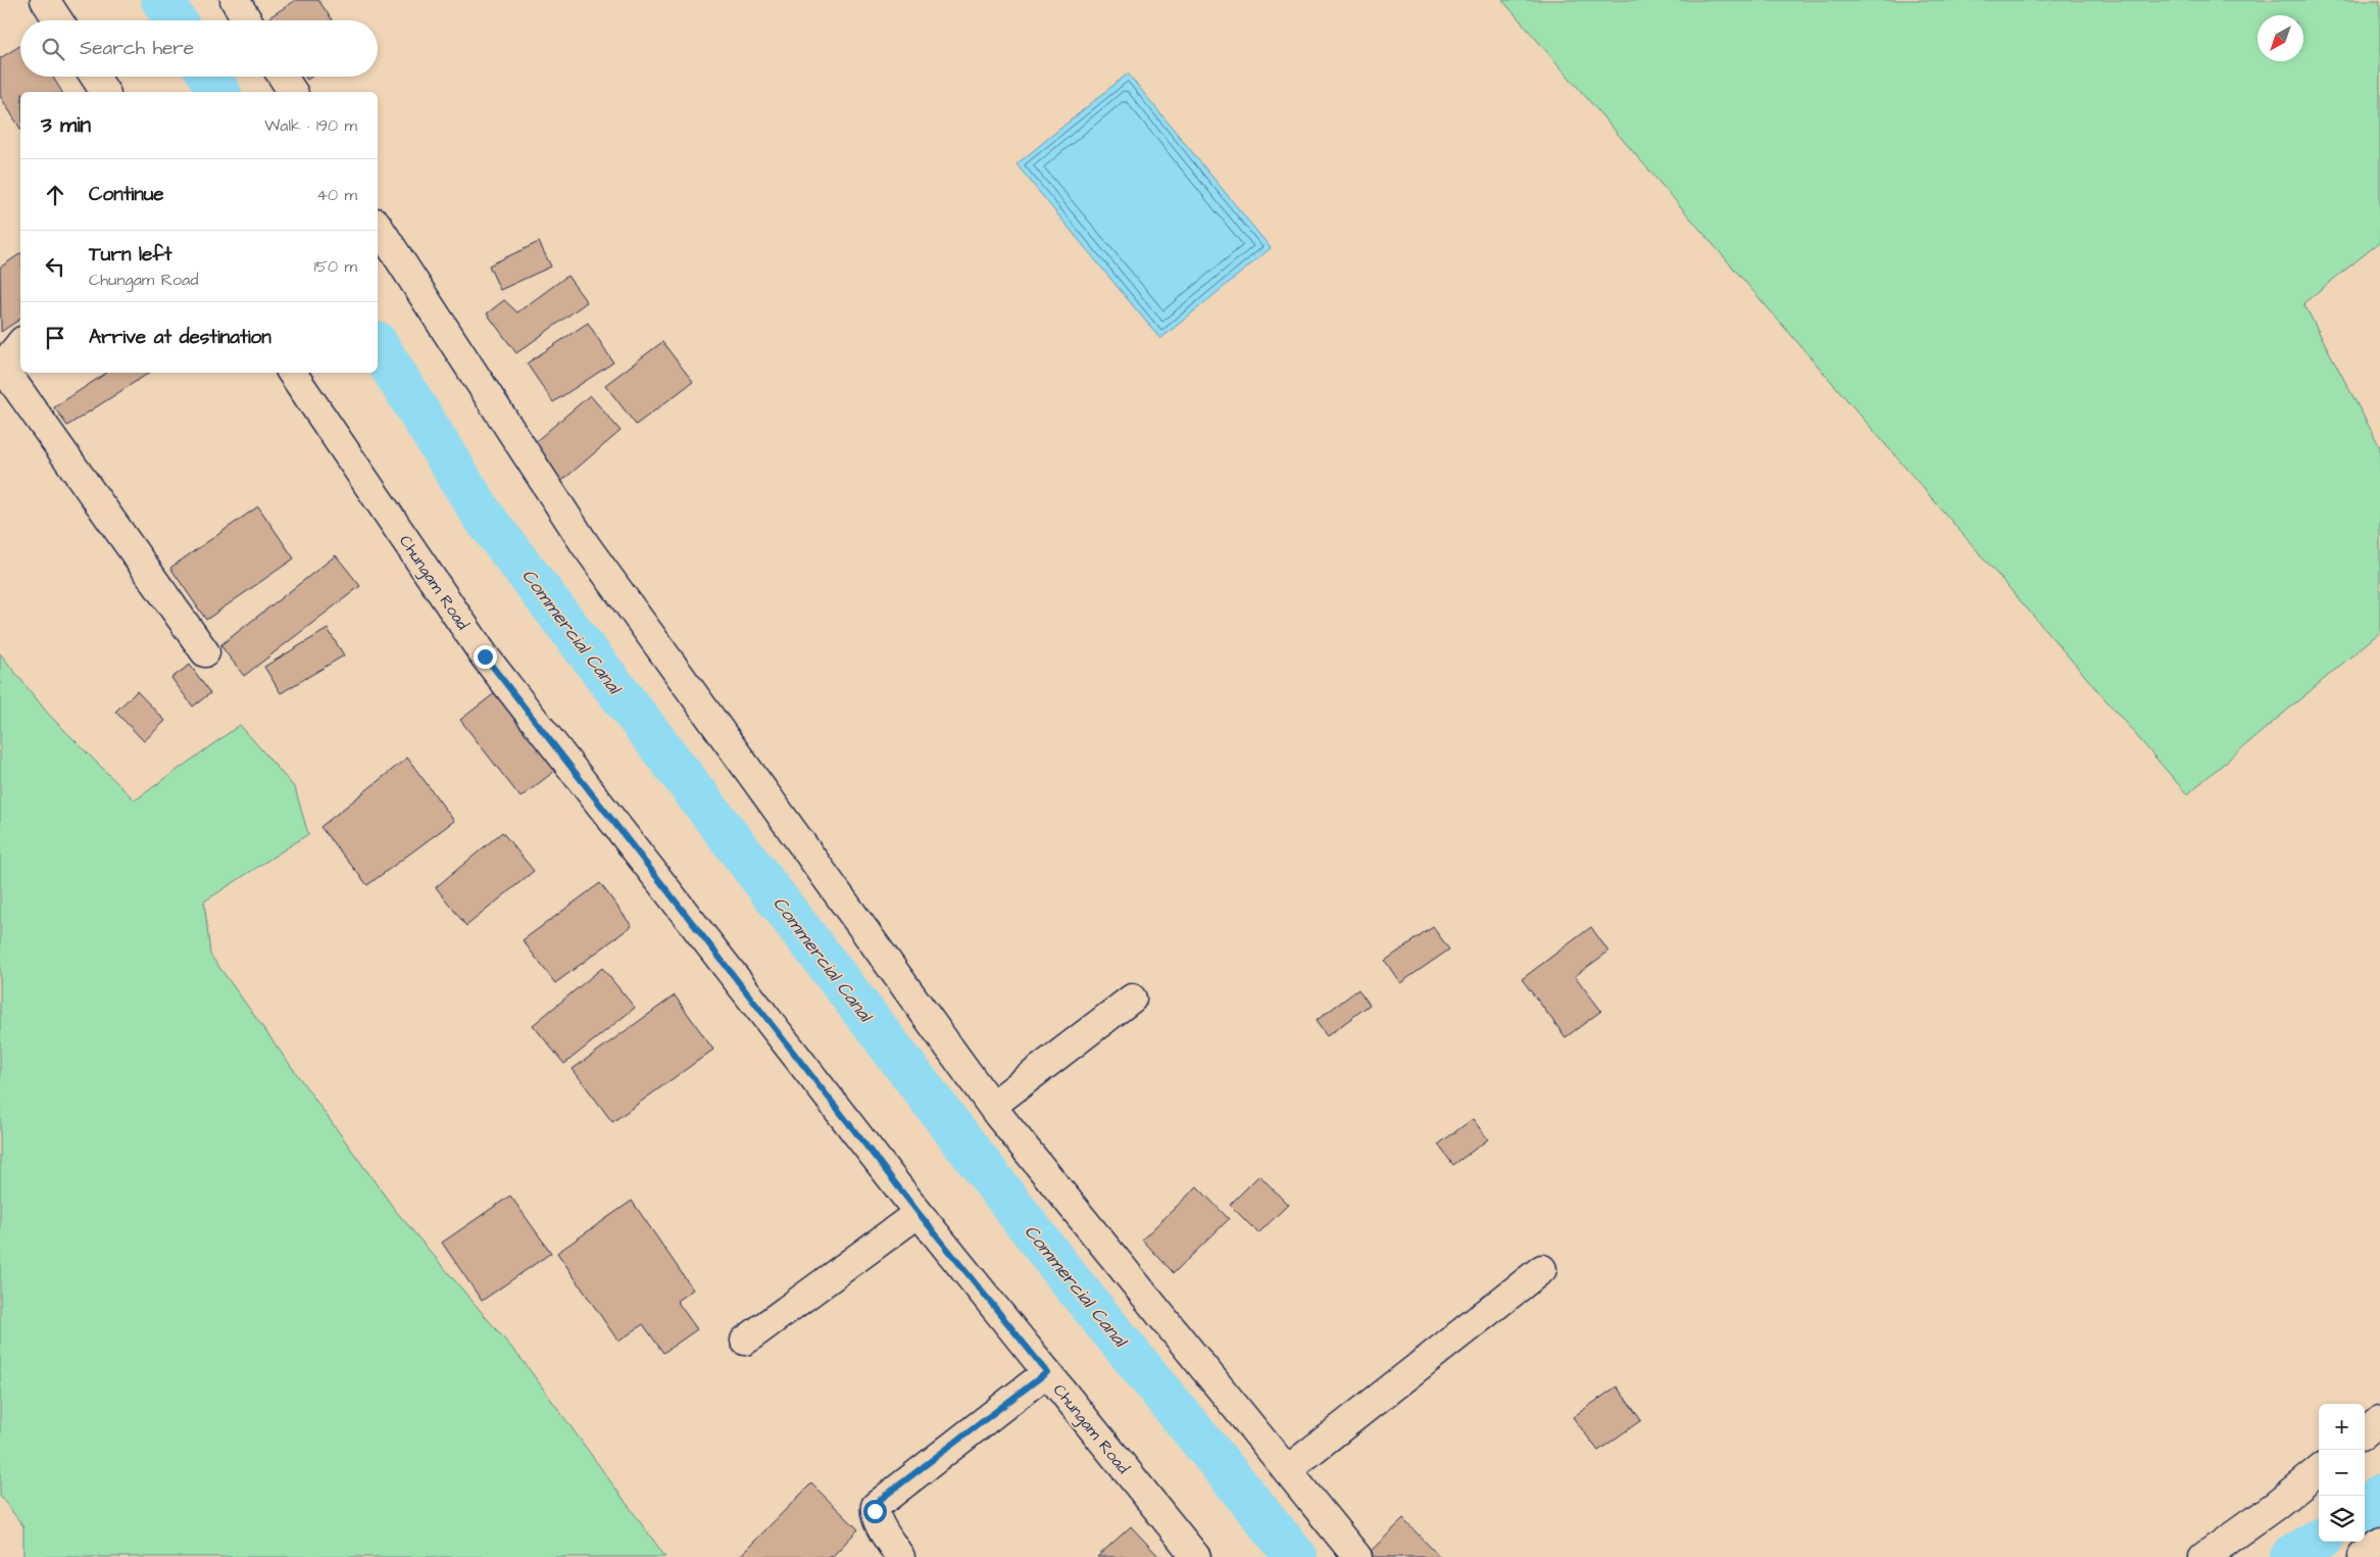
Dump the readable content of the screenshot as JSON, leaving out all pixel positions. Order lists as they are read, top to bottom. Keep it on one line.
{"streets":{"street":["Chungam Road"]},"water":["Commercial Canal"],"north":"bottom left","page":{"search":"Search here","heading":["3 min","Walk · 190 m"],"list":[["Continue","40 m"],["Turn left","Chungam Road","150 m"],"Arrive at destination"],"map_buttons":["+","−"]}}
